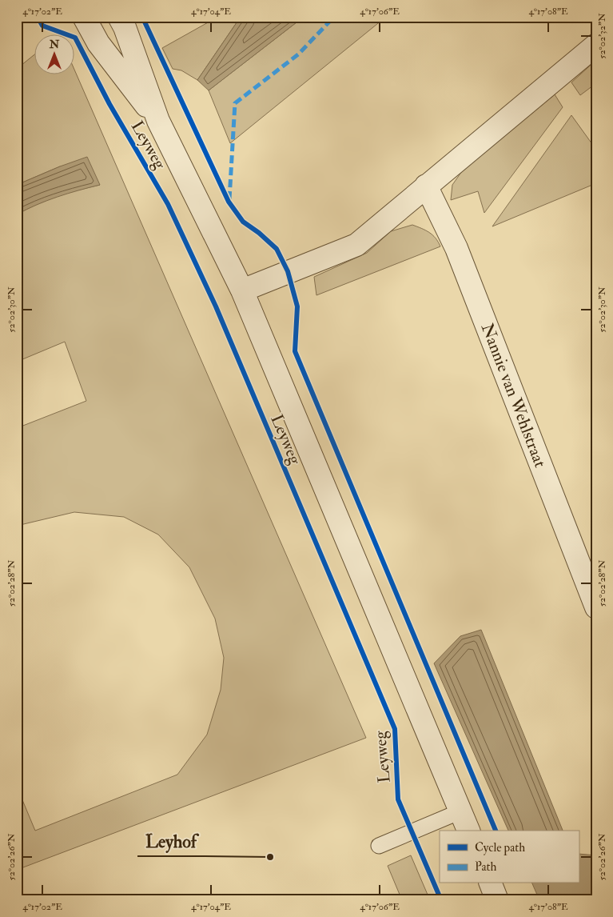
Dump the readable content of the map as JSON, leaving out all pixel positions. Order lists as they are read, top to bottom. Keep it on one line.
{"streets":{"street":["Leyweg","Nannie van Wehlstraat"]},"places":["Leyhof"],"legend":["Cycle path","Path"],"north":"top","coordinates":["4°17'02\"E","4°17'04\"E","4°17'06\"E","4°17'08\"E","52°02'32\"N","52°02'30\"N","52°02'28\"N","52°02'26\"N"]}
